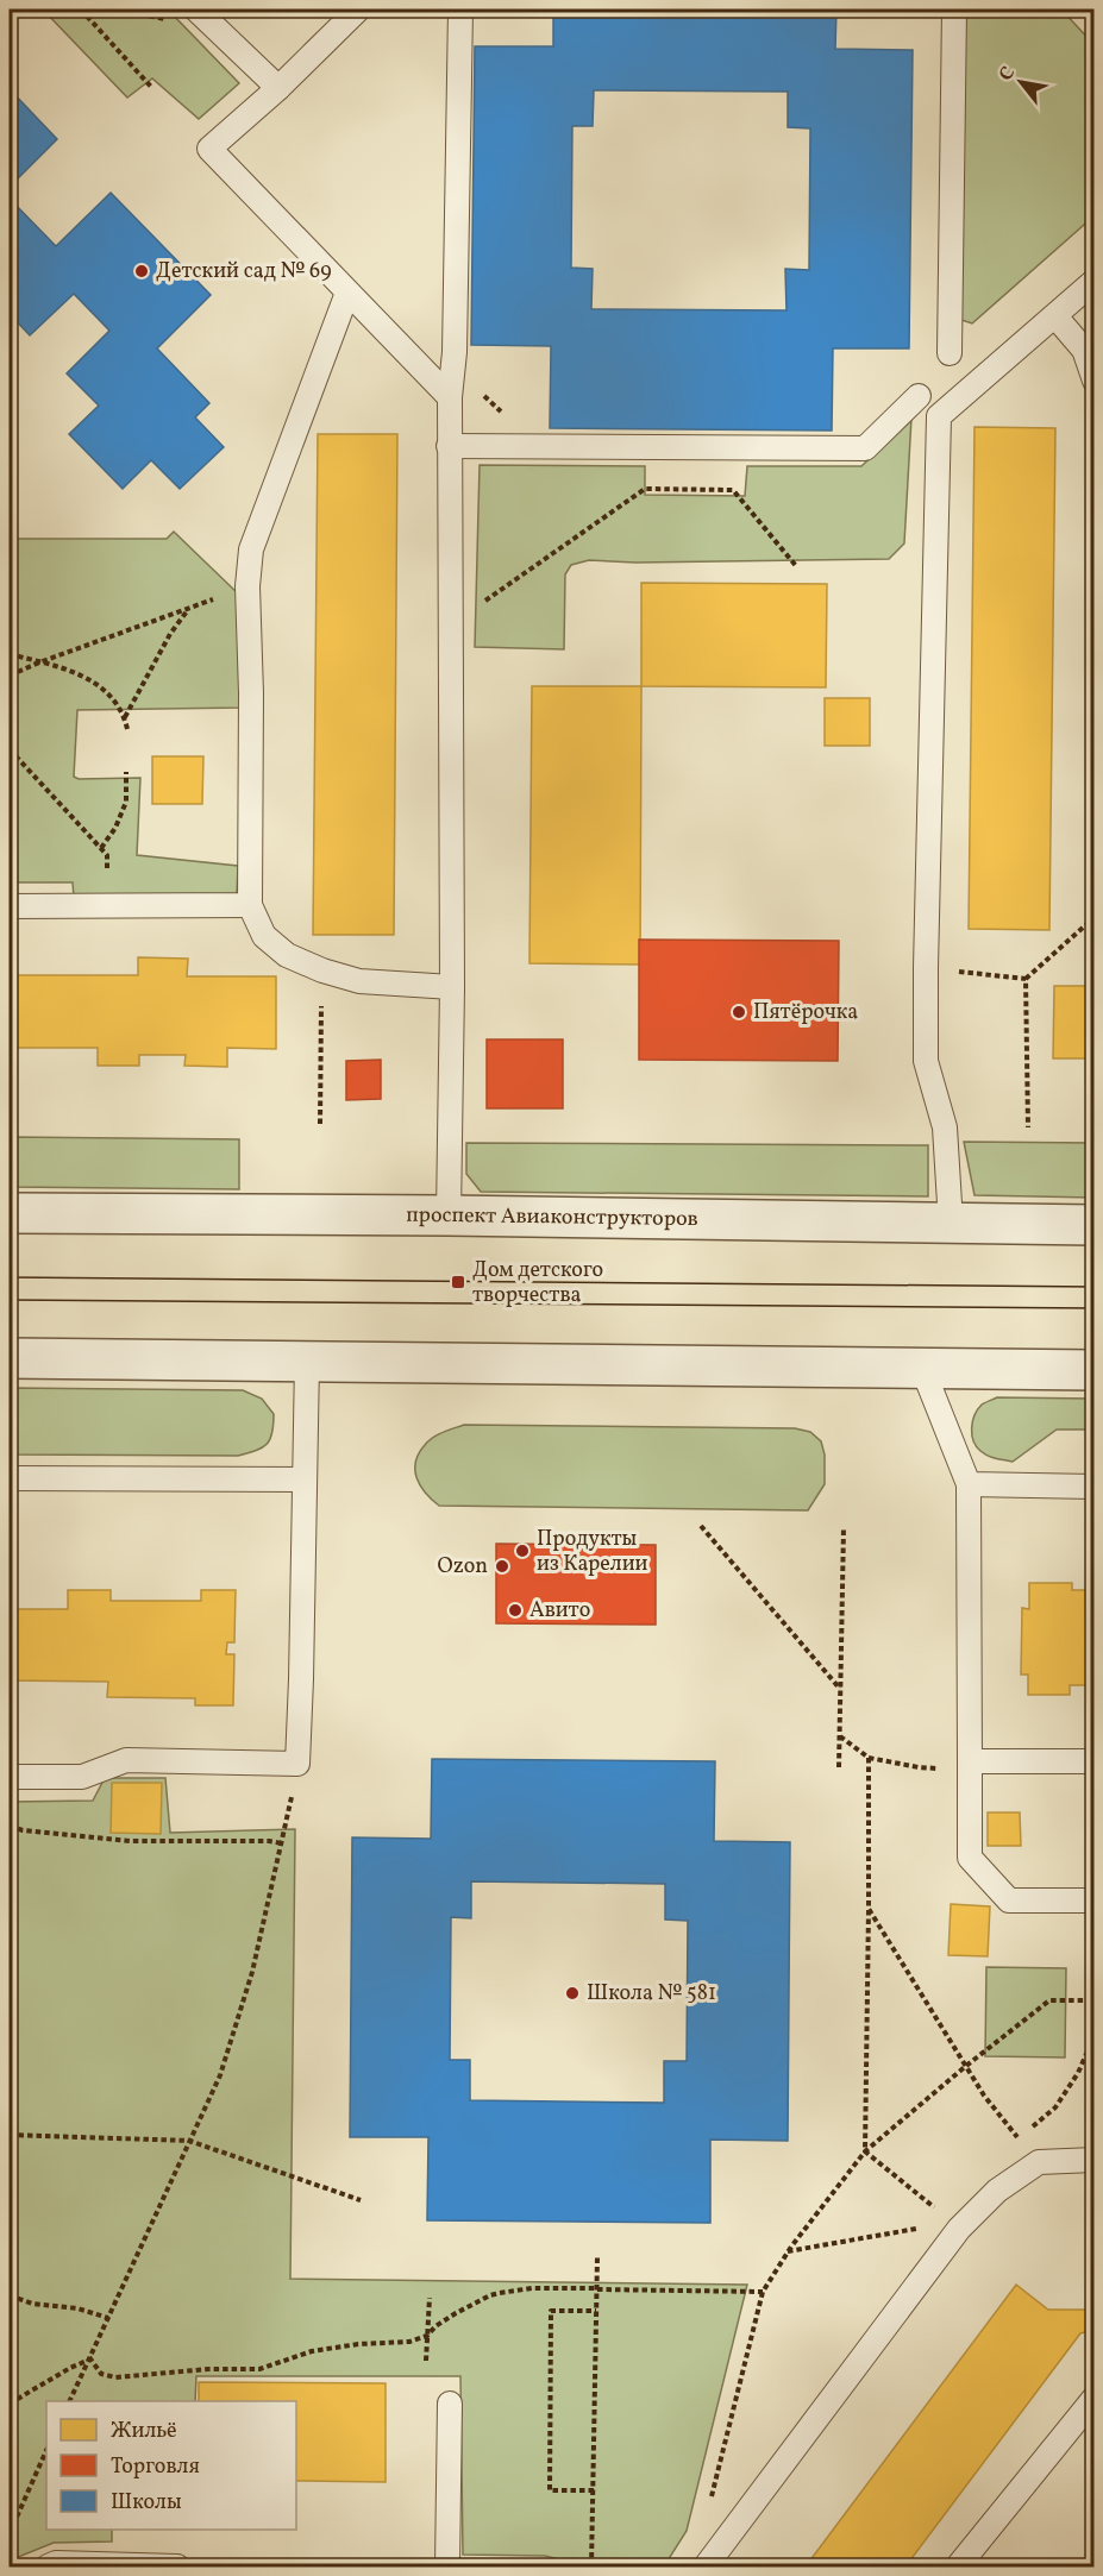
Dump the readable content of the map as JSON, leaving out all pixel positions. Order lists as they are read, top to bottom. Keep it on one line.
{"streets":{"street":["проспект Авиаконструкторов"]},"places":{"other":["Детский сад № 69","Пятёрочка","Продукты из Карелии","Ozon","Авито","Школа № 581"],"transit":["Дом детского творчества"]},"legend":["Жильё","Торговля","Школы"],"north":"top left"}
